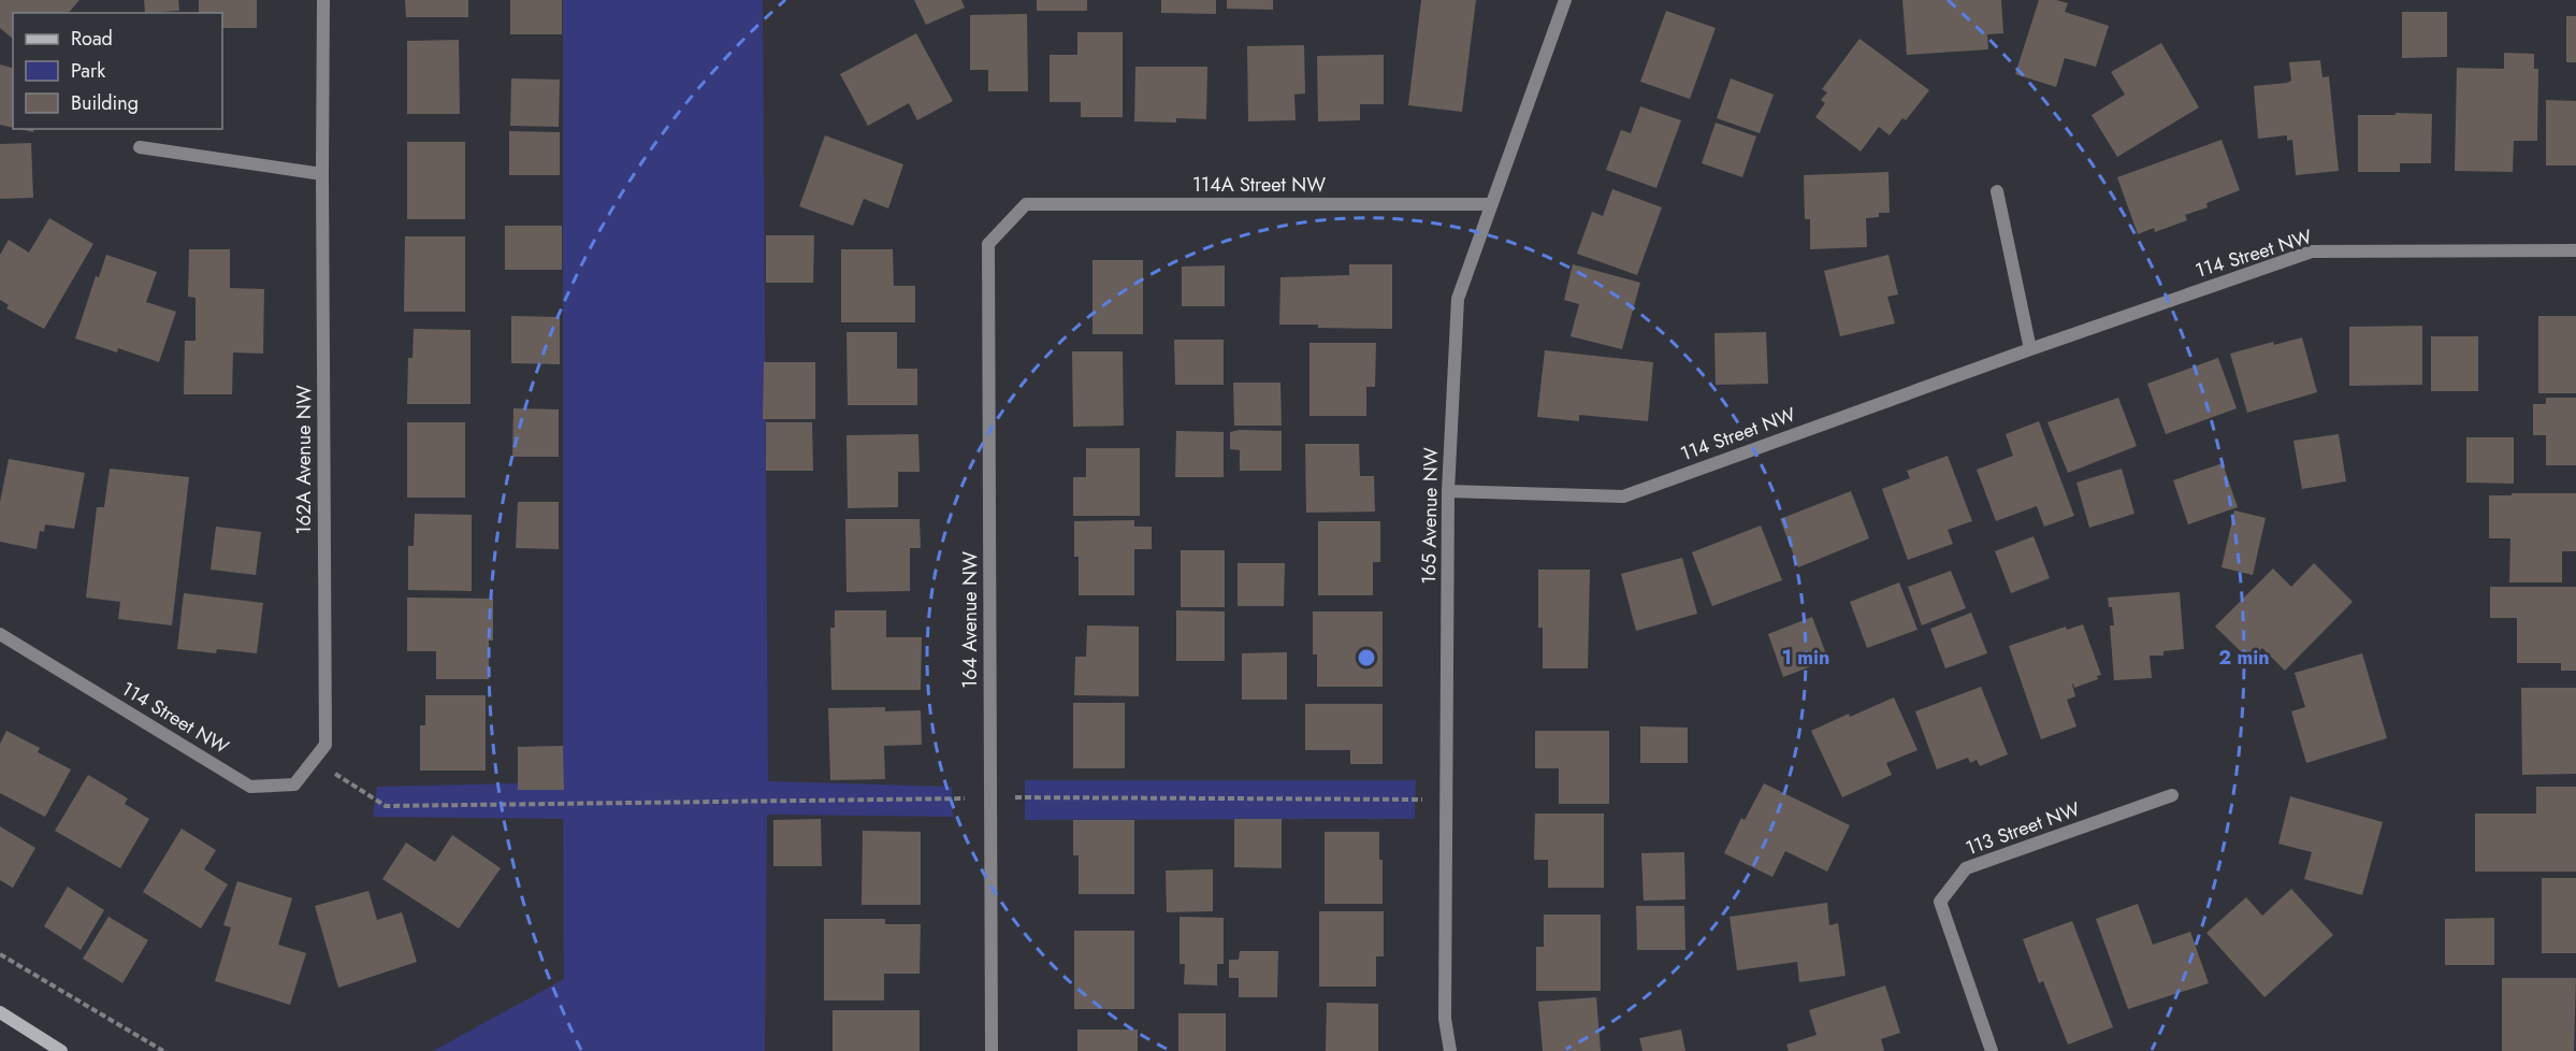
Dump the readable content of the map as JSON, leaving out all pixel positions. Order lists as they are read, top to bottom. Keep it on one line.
{"streets":{"street":["114A Street NW","114 Street NW","162A Avenue NW","165 Avenue NW","164 Avenue NW","113 Street NW"]},"crossings":[["114A Street NW","165 Avenue NW"],["114A Street NW","164 Avenue NW"],["114 Street NW","162A Avenue NW"],["114 Street NW","165 Avenue NW"]],"legend":["Road","Park","Building"],"rings":["1 min","2 min"]}
